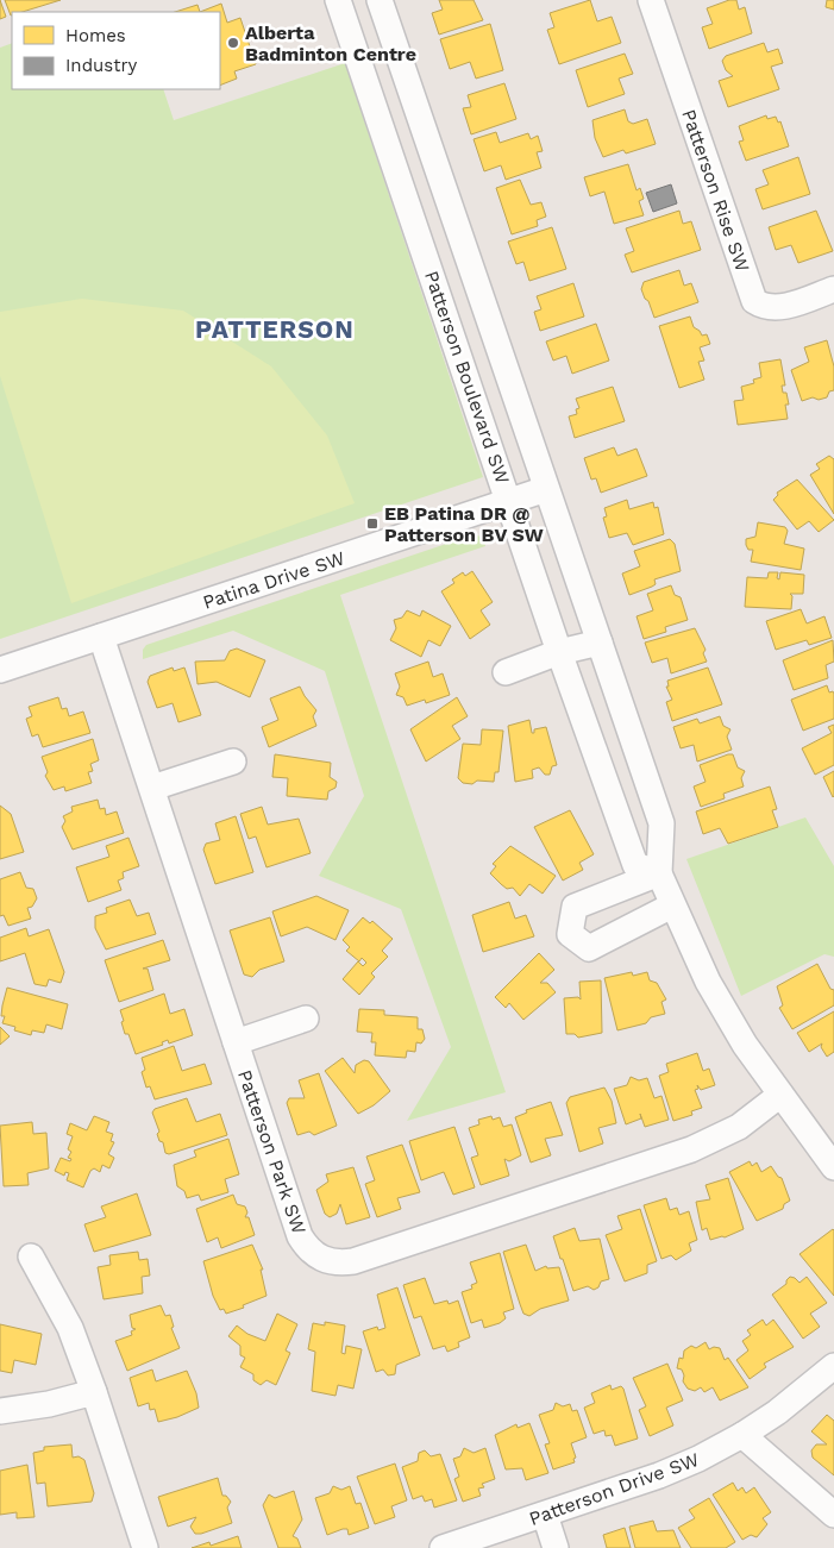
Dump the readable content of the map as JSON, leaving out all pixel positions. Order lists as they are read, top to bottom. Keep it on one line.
{"streets":{"street":["Patterson Rise SW","Patterson Boulevard SW","Patina Drive SW","Patterson Park SW","Patterson Drive SW"]},"crossings":[["Patterson Boulevard SW","Patina Drive SW"],["Patterson Boulevard SW","Patterson Park SW"],["Patina Drive SW","Patterson Park SW"]],"districts":["PATTERSON"],"places":{"other":["Alberta Badminton Centre"],"transit":["EB Patina DR @ Patterson BV SW"]},"legend":["Homes","Industry"]}
